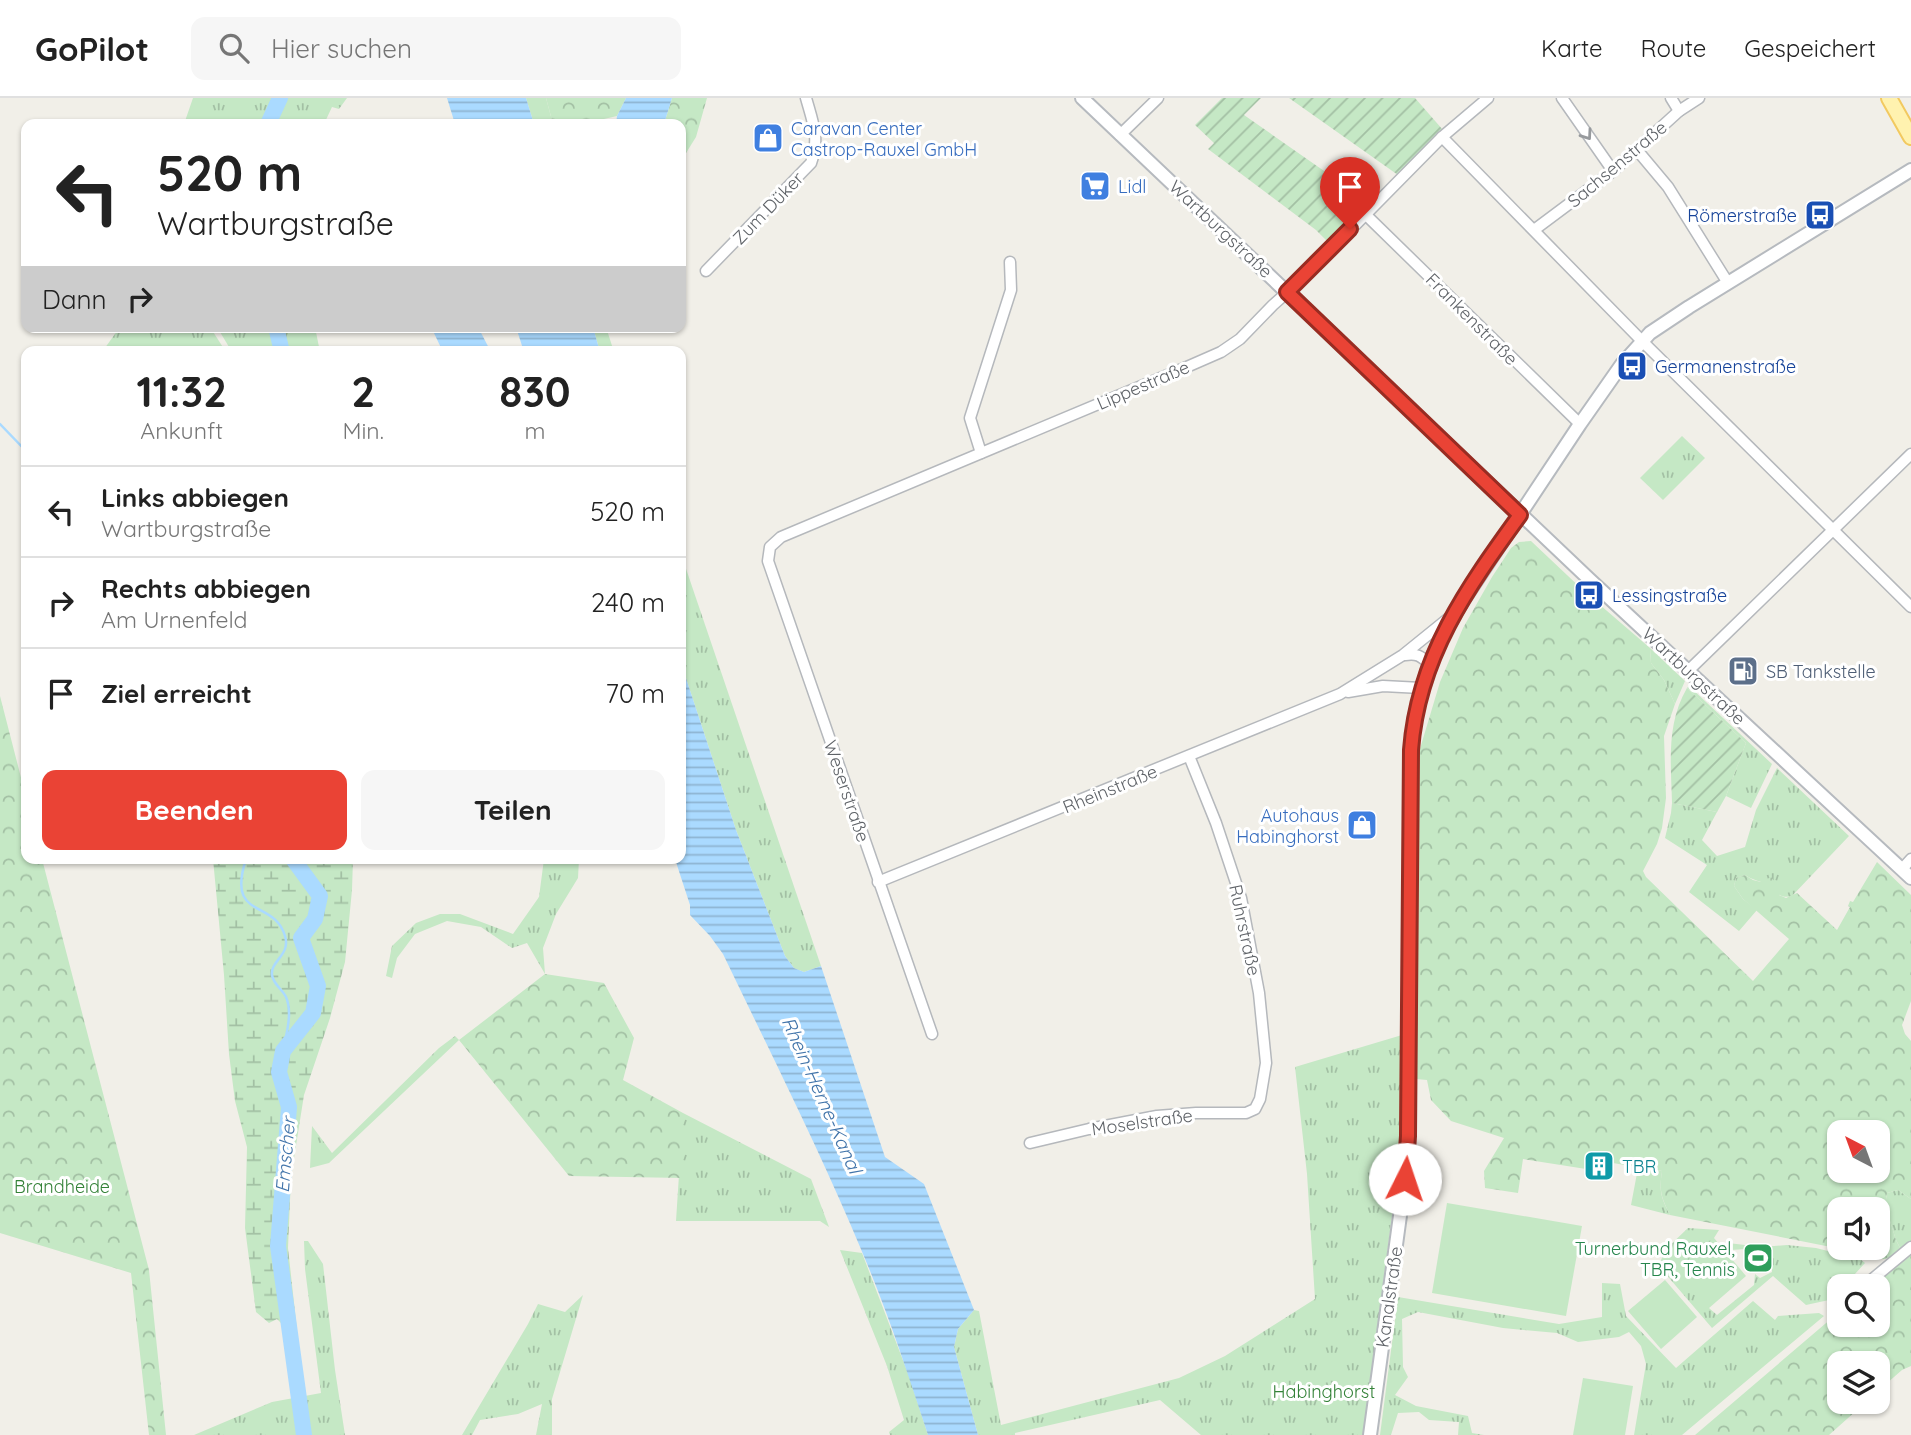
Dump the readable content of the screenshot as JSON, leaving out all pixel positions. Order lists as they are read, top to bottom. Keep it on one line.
{"streets":{"main road":["Wartburgstraße","Kanalstraße"],"street":["Sachsenstraße","Zum Düker","Frankenstraße","Lippestraße","Rheinstraße","Weserstraße","Ruhrstraße","Moselstraße"]},"crossings":[["Wartburgstraße","Lippestraße"],["Wartburgstraße","Kanalstraße"],["Frankenstraße","Lippestraße"],["Lippestraße","Weserstraße"],["Rheinstraße","Weserstraße"],["Rheinstraße","Ruhrstraße"],["Rheinstraße","Kanalstraße"],["Ruhrstraße","Moselstraße"]],"water":["Rhein-Herne-Kanal","Emscher"],"parks":["Brandheide","Habinghorst"],"places":{"shop":["Caravan Center Castrop-Rauxel GmbH","Autohaus Habinghorst"],"supermarket":["Lidl"],"bus stop":["Römerstraße","Germanenstraße","Lessingstraße"],"fuel station":["SB Tankstelle"],"building":["TBR"],"sports":["Turnerbund Rauxel, TBR, Tennis"]},"north":"top left","page":{"header":"GoPilot","search":"Hier suchen","nav":["Karte","Route","Gespeichert"],"turn":["520 m","Wartburgstraße"],"then":"Dann","eta":["11:32","Ankunft","2","Min.","830","m"],"list":[{"name":"Links abbiegen","note":"Wartburgstraße","value":"520 m"},{"name":"Rechts abbiegen","note":"Am Urnenfeld","value":"240 m"},{"name":"Ziel erreicht","value":"70 m"}],"buttons":["Beenden","Teilen"]}}
